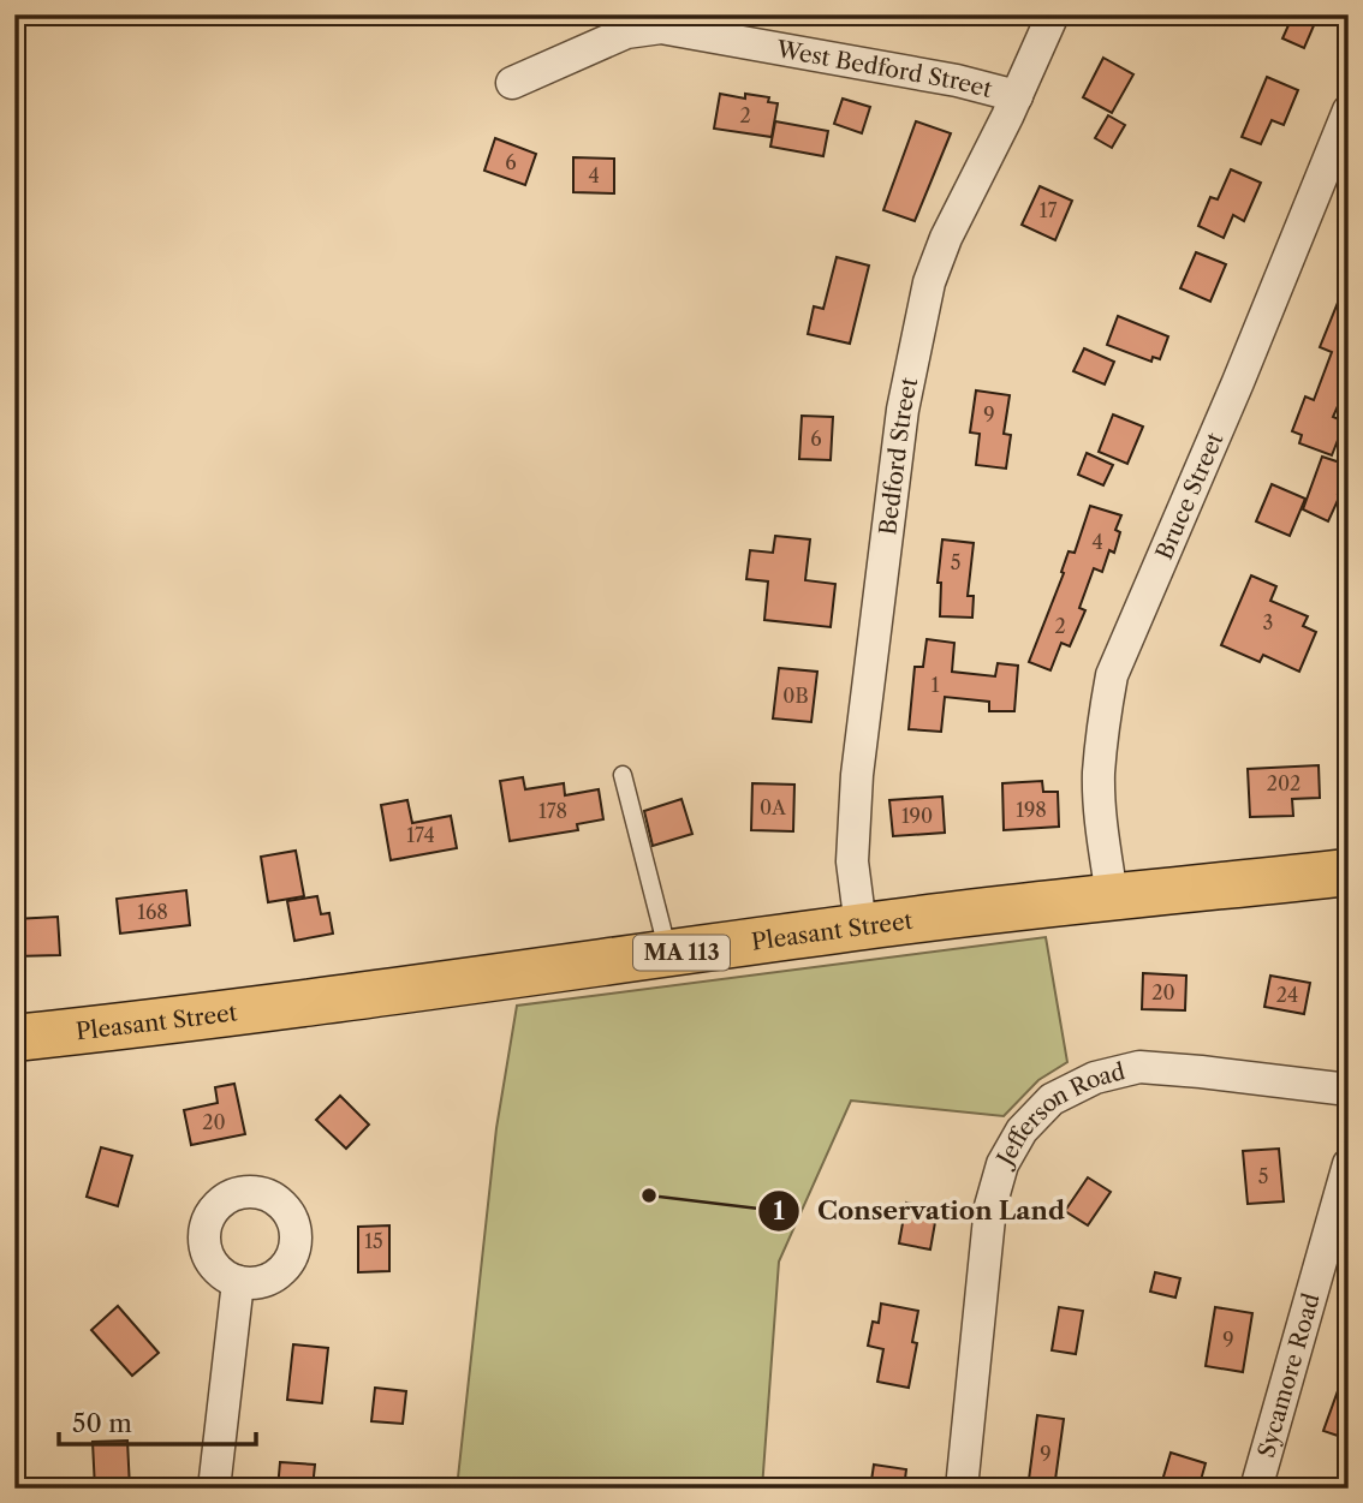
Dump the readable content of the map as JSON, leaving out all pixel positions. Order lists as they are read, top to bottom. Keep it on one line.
{"streets":{"main road":["Pleasant Street","MA 113"],"street":["West Bedford Street","Bedford Street","Bruce Street","Jefferson Road","Sycamore Road"]},"crossings":[["West Bedford Street","Bedford Street"],["Bedford Street","Pleasant Street"],["Bruce Street","Pleasant Street"]],"places":["Conservation Land"],"house_numbers":["2","6","4","17","9","6","4","5","3","2","1","0B","202","0A","198","178","190","174","168","20","24","20","5","15","9","9"],"scale_bar":"50 m"}
